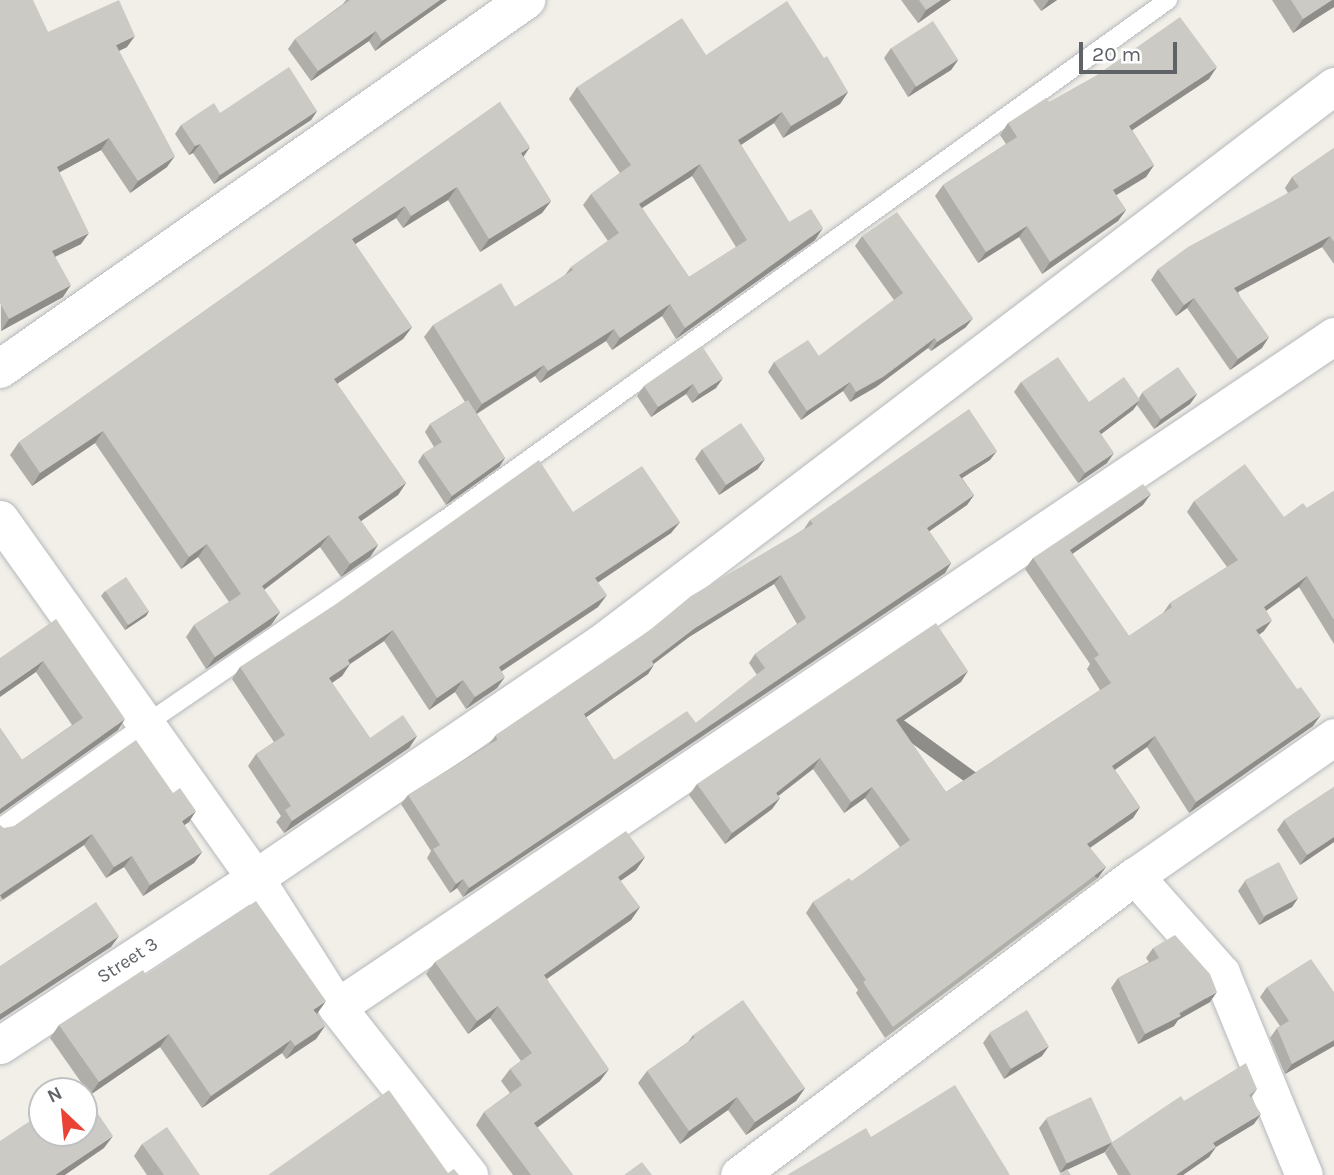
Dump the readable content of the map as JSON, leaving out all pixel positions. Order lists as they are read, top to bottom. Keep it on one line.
{"streets":{"street":["Street 3"]},"scale_bar":"20 m","north":"top left"}
